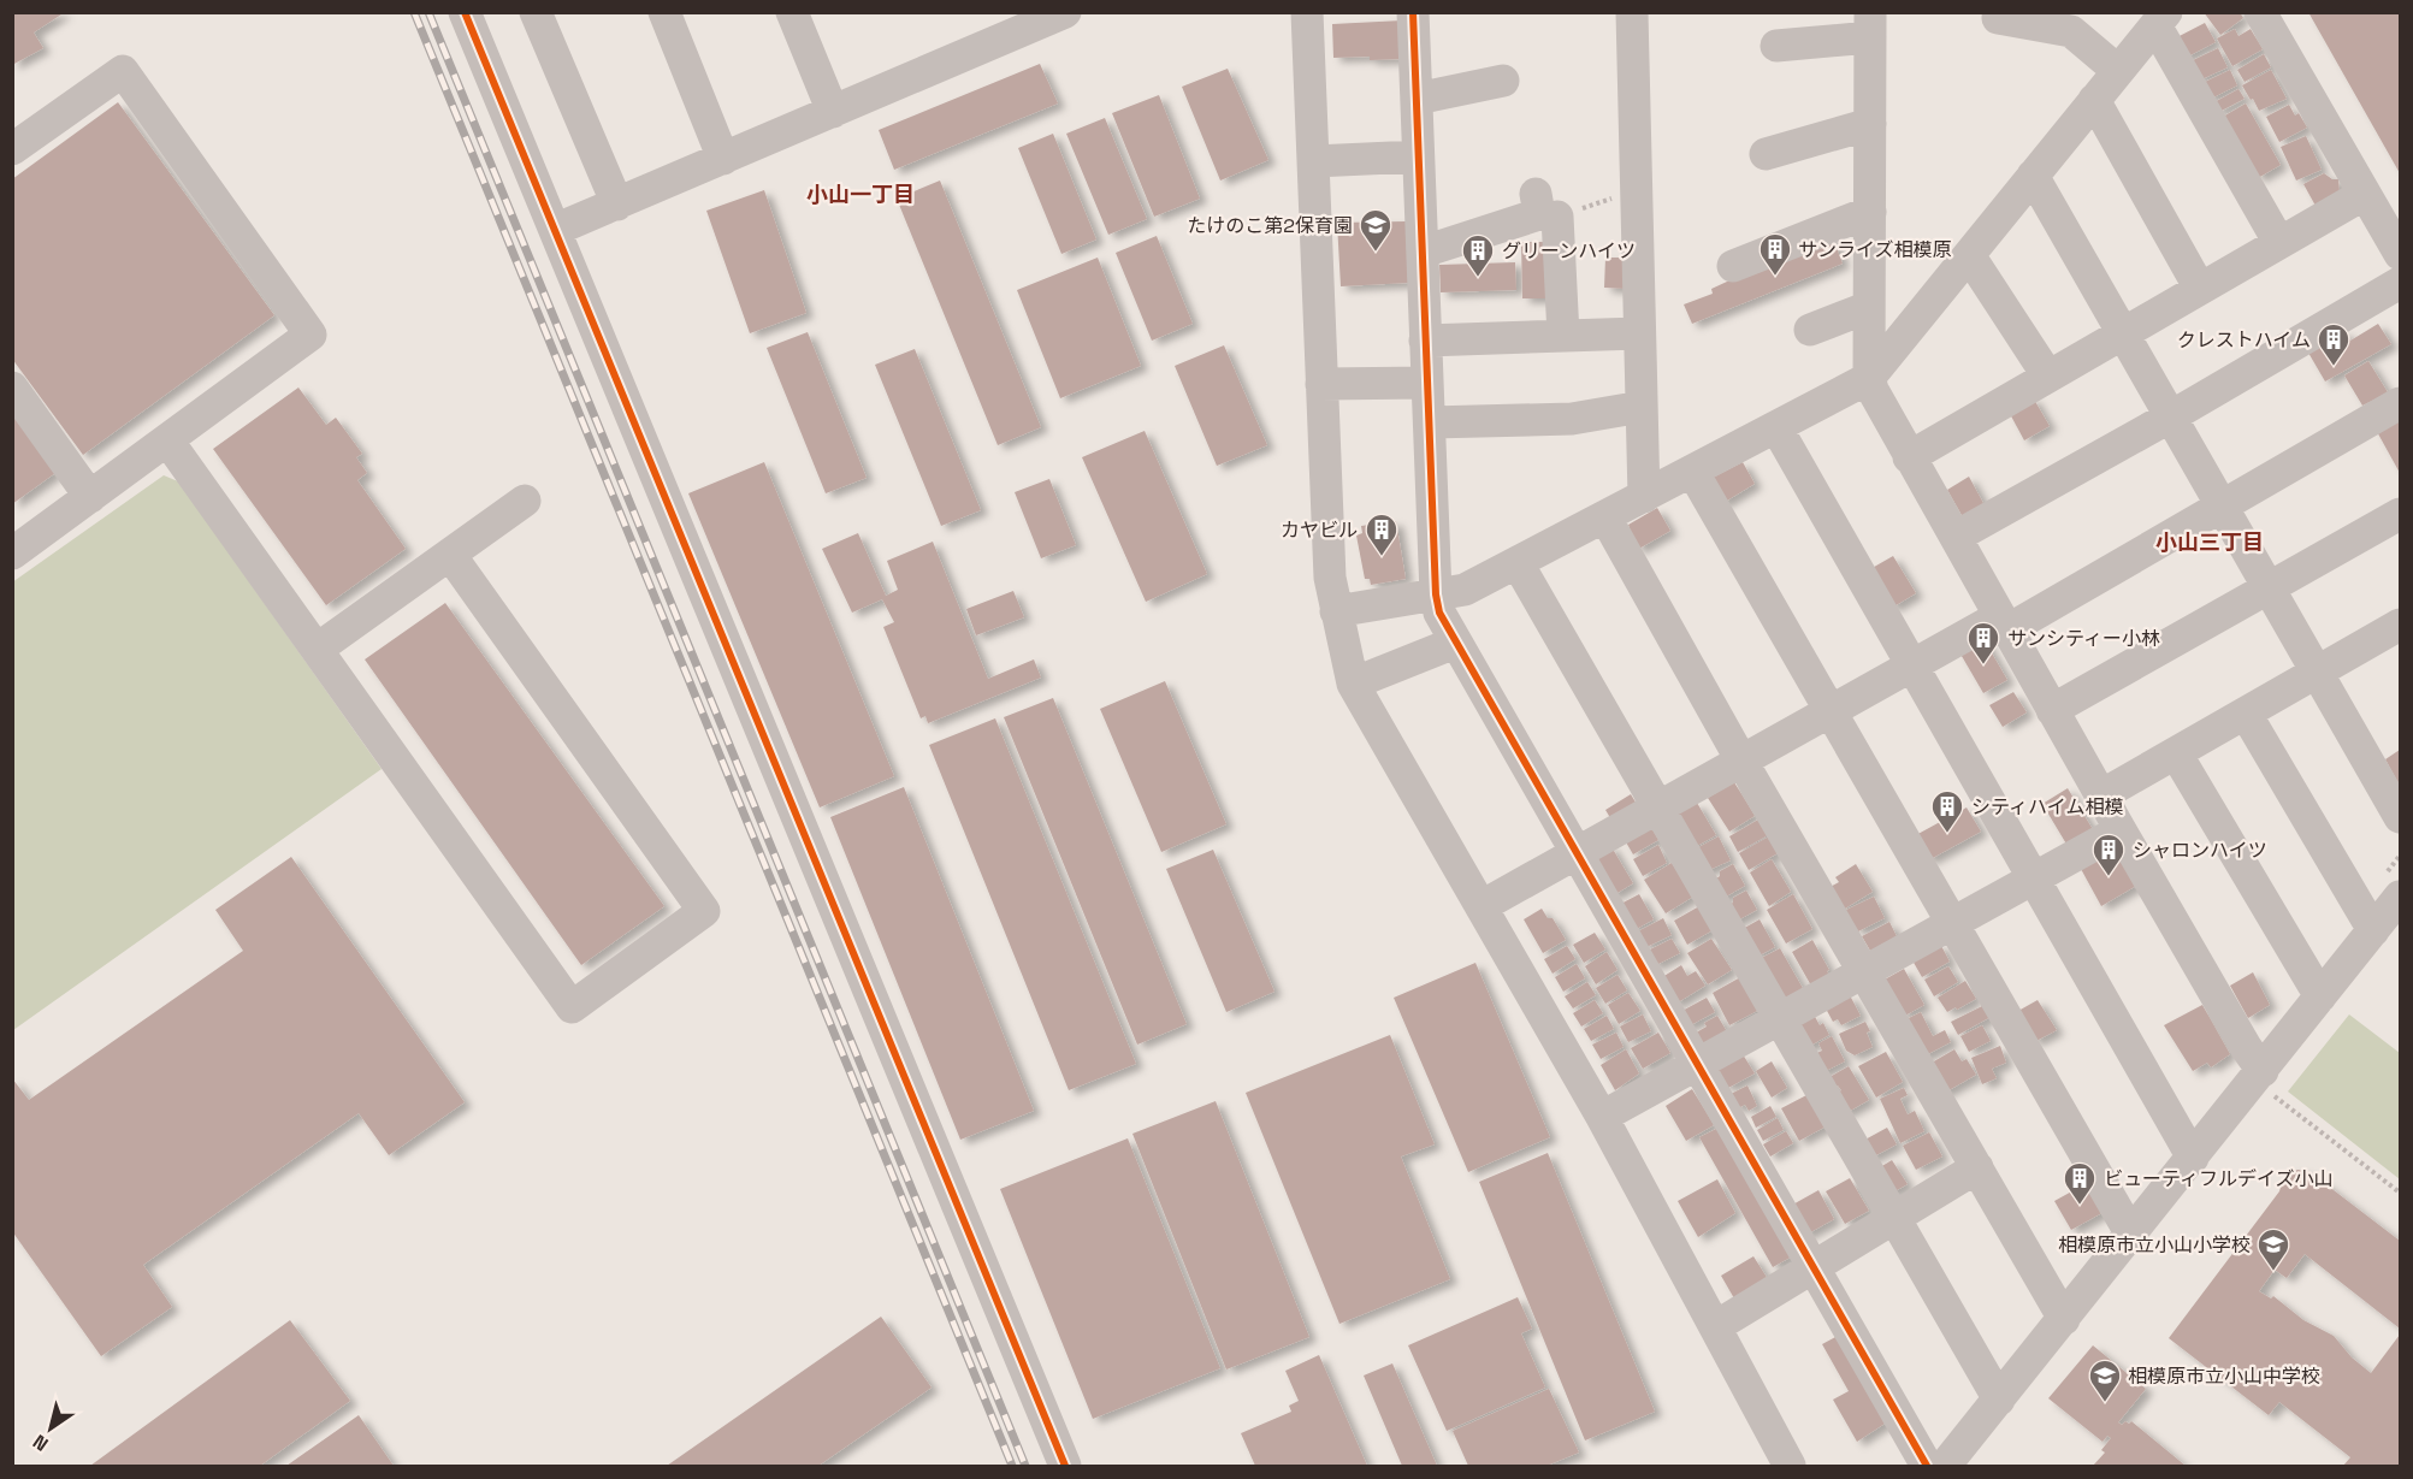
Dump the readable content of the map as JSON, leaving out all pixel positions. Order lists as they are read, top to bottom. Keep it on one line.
{"districts":["小山一丁目","小山三丁目"],"places":{"school or university":["たけのこ第2保育園","相模原市立小山小学校","相模原市立小山中学校"],"building":["サンライズ相模原","グリーンハイツ","クレストハイム","カヤビル","サンシティー小林","シティハイム相模","シャロンハイツ","ビューティフルデイズ小山"]},"north":"bottom left"}
